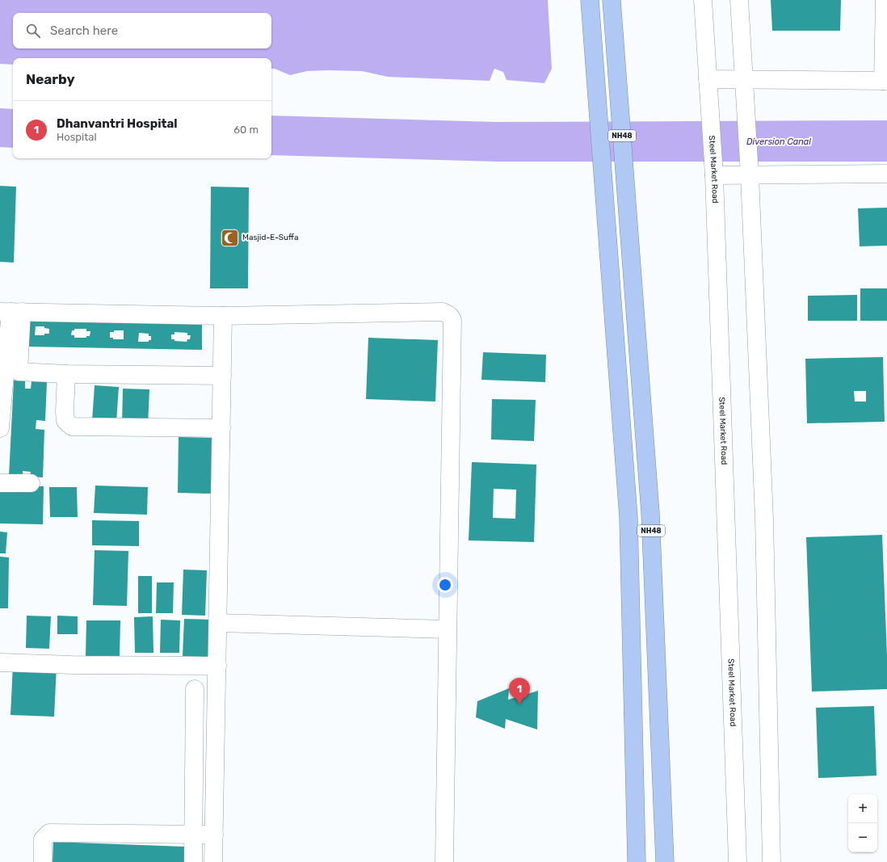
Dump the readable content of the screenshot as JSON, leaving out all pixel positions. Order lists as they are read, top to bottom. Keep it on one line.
{"streets":{"highway":["NH48"],"street":["Steel Market Road"]},"water":["Diversion Canal"],"places":{"mosque":["Masjid-E-Suffa"]},"page":{"search":"Search here","heading":"Nearby","list":[{"mark":"1","name":"Dhanvantri Hospital","note":"Hospital","value":"60 m"}],"pins":"1","map_buttons":["+","−"]}}
